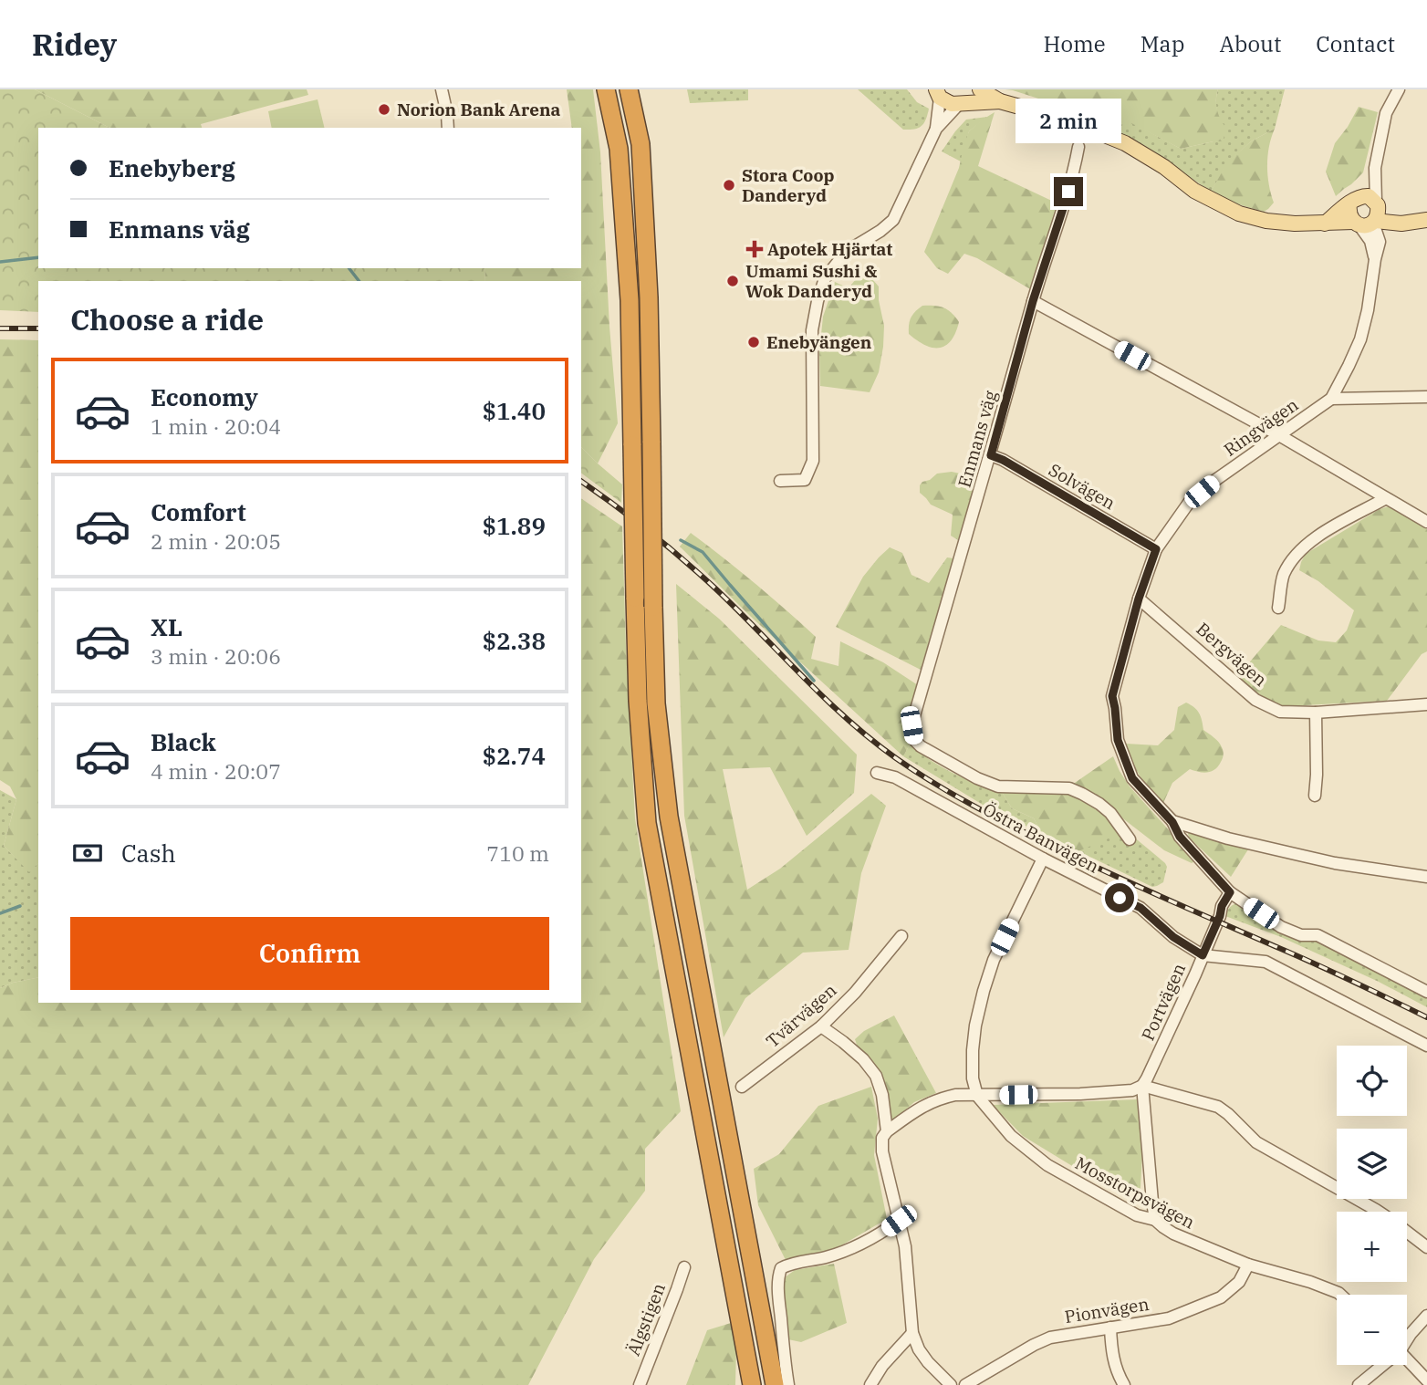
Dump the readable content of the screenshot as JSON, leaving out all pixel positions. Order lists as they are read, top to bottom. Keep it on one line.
{"streets":{"street":["Ringvägen","Enmans väg","Solvägen","Bergvägen","Östra Banvägen","Portvägen","Tvärvägen","Mosstorpsvägen","Pionvägen","Älgstigen"]},"crossings":[["Ringvägen","Solvägen"],["Ringvägen","Bergvägen"],["Enmans väg","Solvägen"],["Östra Banvägen","Portvägen"],["Mosstorpsvägen","Pionvägen"]],"places":{"other":["Norion Bank Arena","Stora Coop Danderyd","Umami Sushi & Wok Danderyd","Enebyängen"],"health":["Apotek Hjärtat"]},"page":{"header":"Ridey","nav":["Home","Map","About","Contact"],"bubble":"2 min","banner":["Enebyberg","Enmans väg"],"heading":"Choose a ride","list":[{"name":"Economy","note":"1 min · 20:04","value":"$1.40"},{"name":"Comfort","note":"2 min · 20:05","value":"$1.89"},{"name":"XL","note":"3 min · 20:06","value":"$2.38"},{"name":"Black","note":"4 min · 20:07","value":"$2.74"}],"pay":["Cash","710 m"],"buttons":"Confirm","map_buttons":["+","−"]}}
